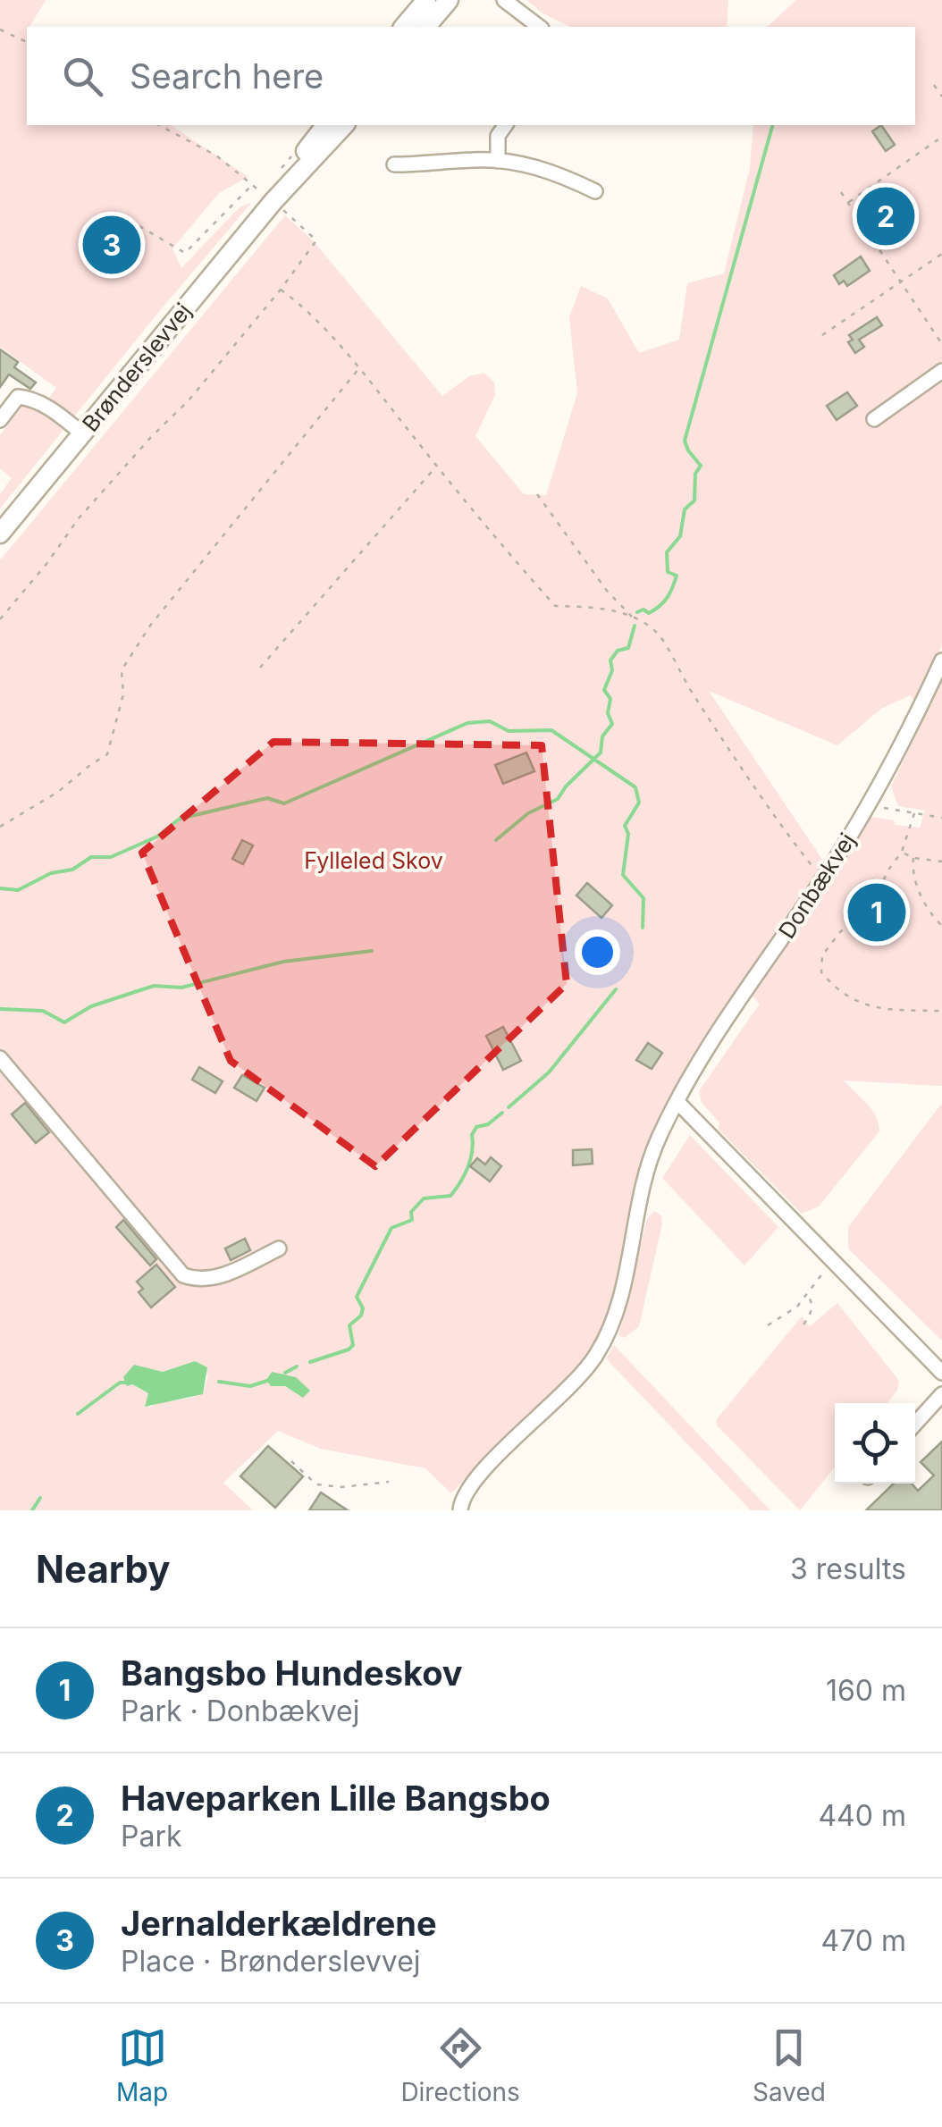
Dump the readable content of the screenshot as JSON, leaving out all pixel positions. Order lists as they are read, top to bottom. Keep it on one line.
{"streets":{"main road":["Brønderslevvej"],"street":["Donbækvej"]},"parks":["Fylleled Skov"],"page":{"search":"Search here","pins":["2","3","1"],"heading":["Nearby","3 results"],"list":[{"mark":"1","name":"Bangsbo Hundeskov","note":"Park · Donbækvej","value":"160 m"},{"mark":"2","name":"Haveparken Lille Bangsbo","note":"Park","value":"440 m"},{"mark":"3","name":"Jernalderkældrene","note":"Place · Brønderslevvej","value":"470 m"}],"nav":["Map","Directions","Saved"]}}
